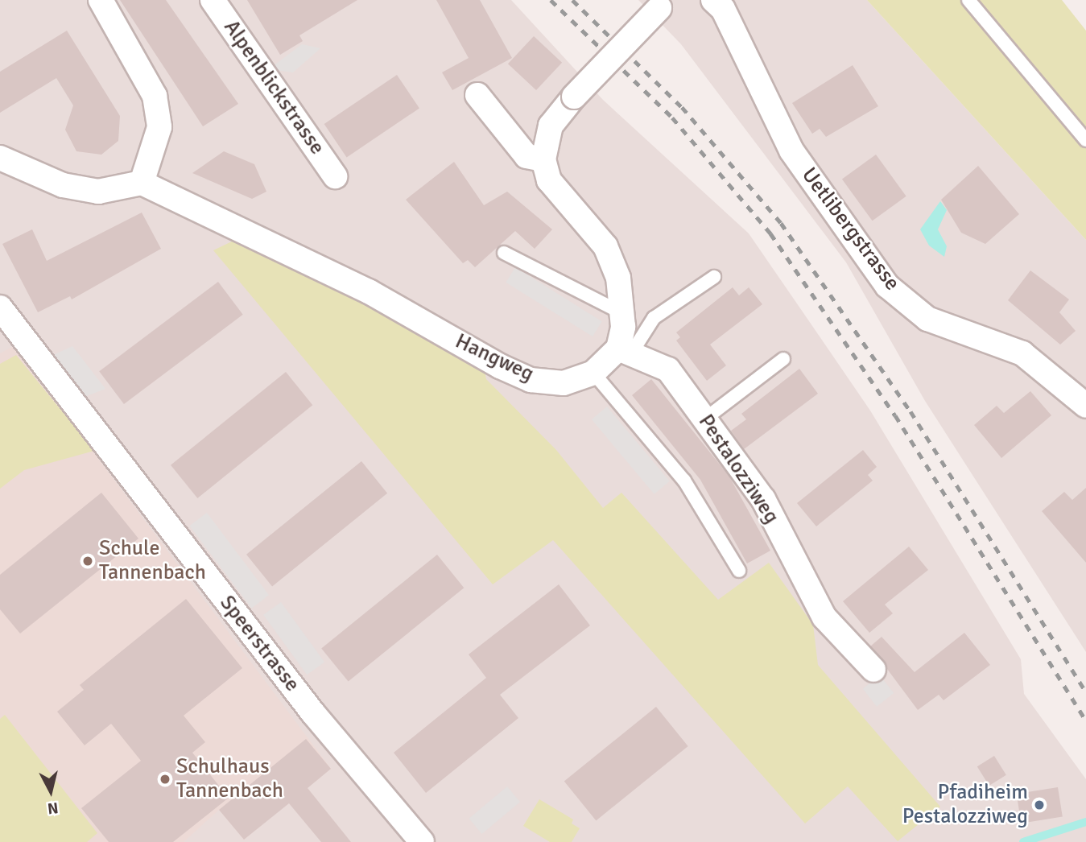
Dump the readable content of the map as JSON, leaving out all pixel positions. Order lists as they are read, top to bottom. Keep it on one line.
{"streets":{"street":["Alpenblickstrasse","Uetlibergstrasse","Hangweg","Pestalozziweg","Speerstrasse"]},"crossings":[["Hangweg","Pestalozziweg"]],"places":["Schule Tannenbach","Schulhaus Tannenbach","Pfadiheim Pestalozziweg"],"north":"bottom"}
